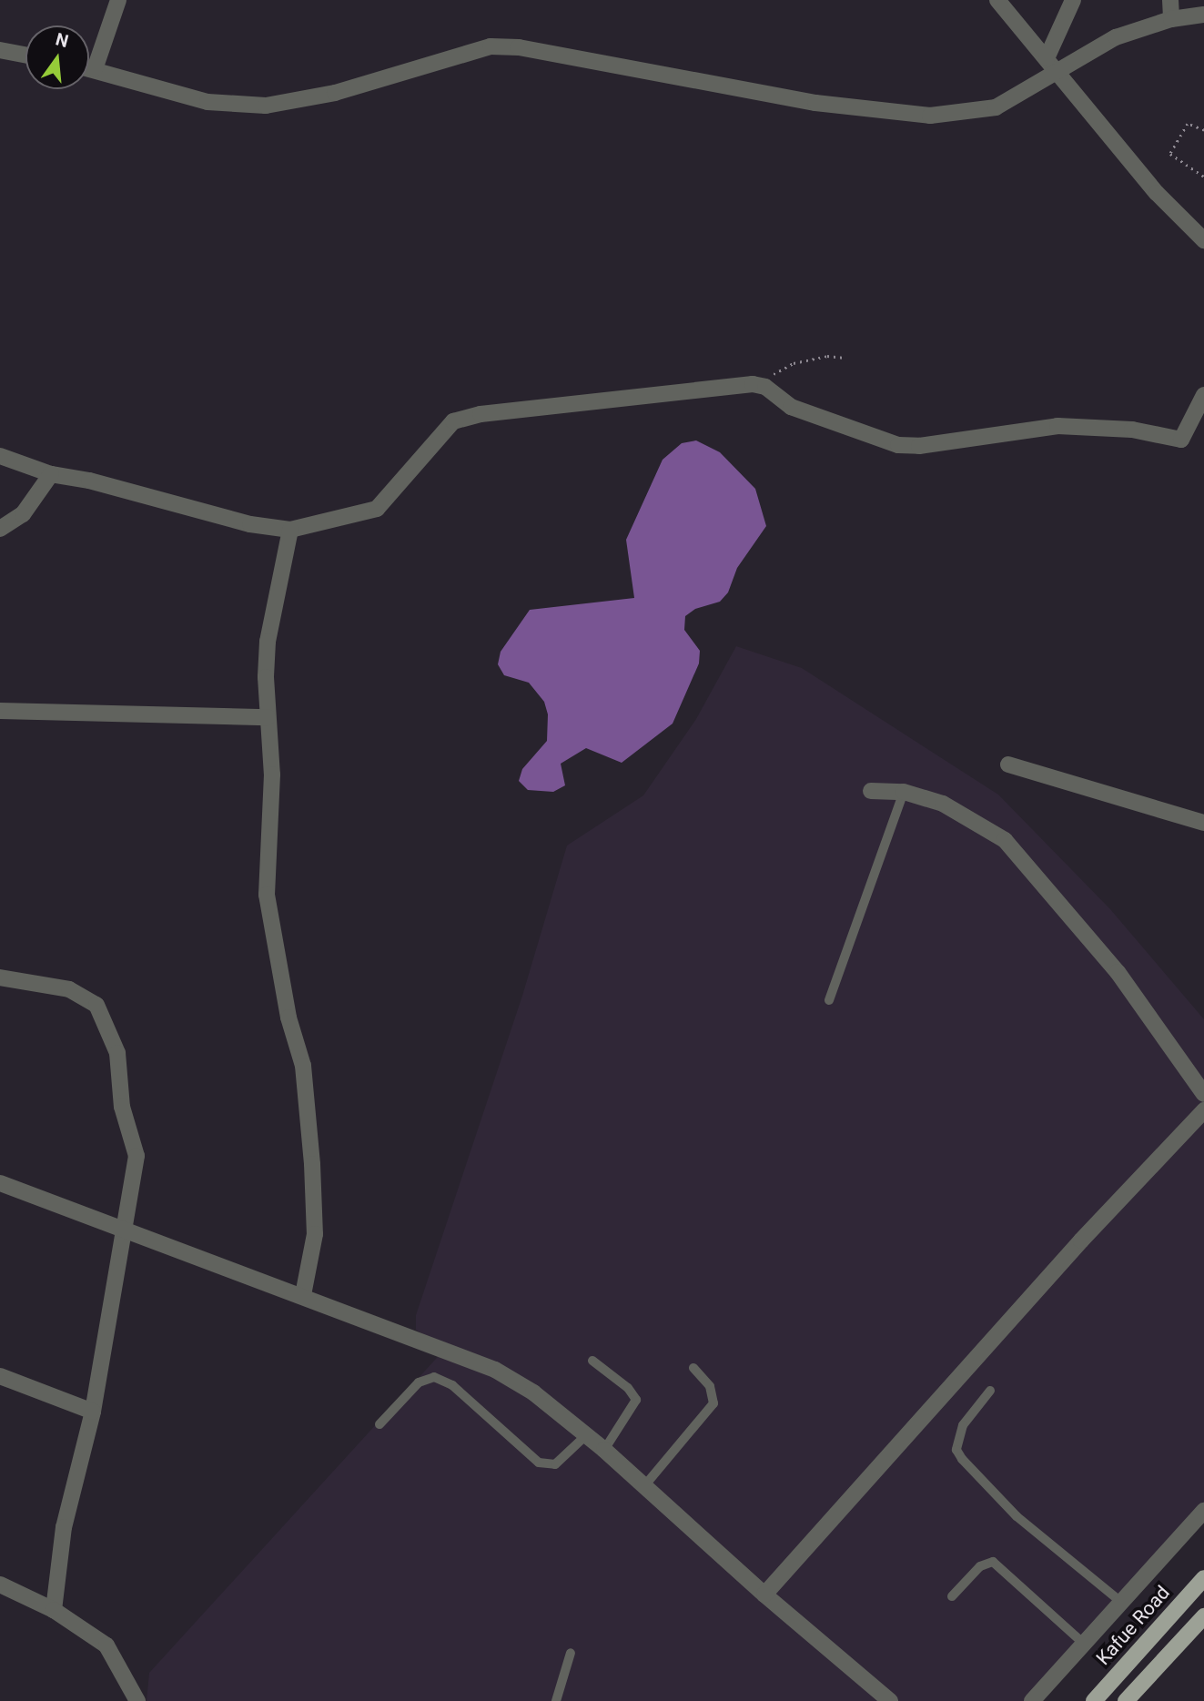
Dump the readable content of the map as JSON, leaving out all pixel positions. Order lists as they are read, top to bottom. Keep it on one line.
{"streets":{"main road":["Kafue Road"]},"north":"top"}
